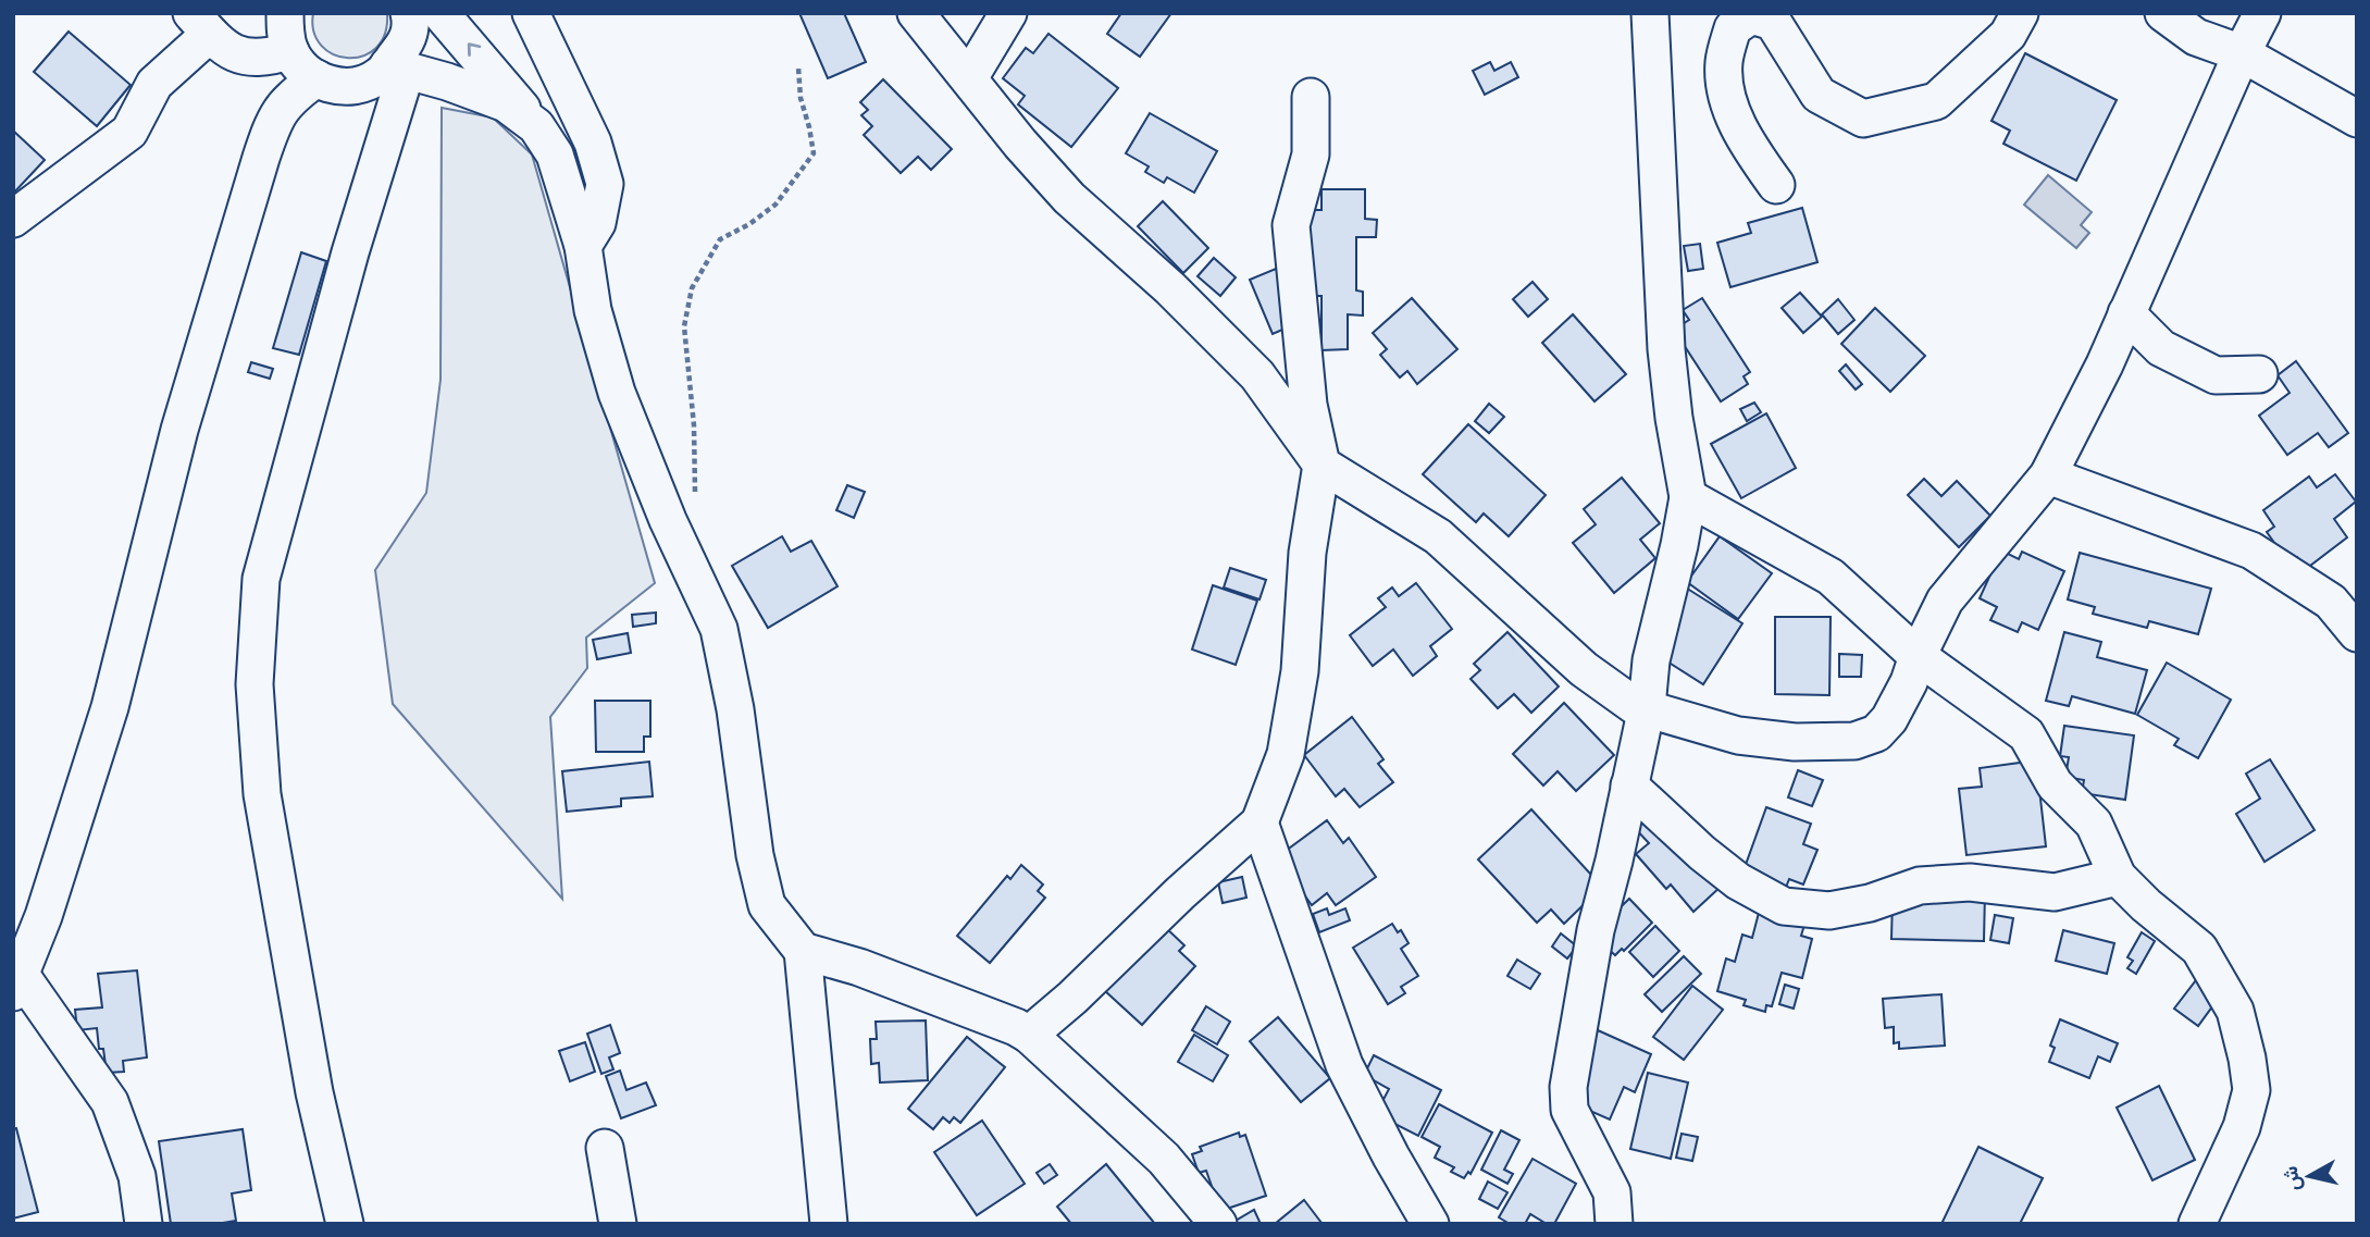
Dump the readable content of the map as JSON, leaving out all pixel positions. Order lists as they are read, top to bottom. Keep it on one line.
{"north":"left"}
